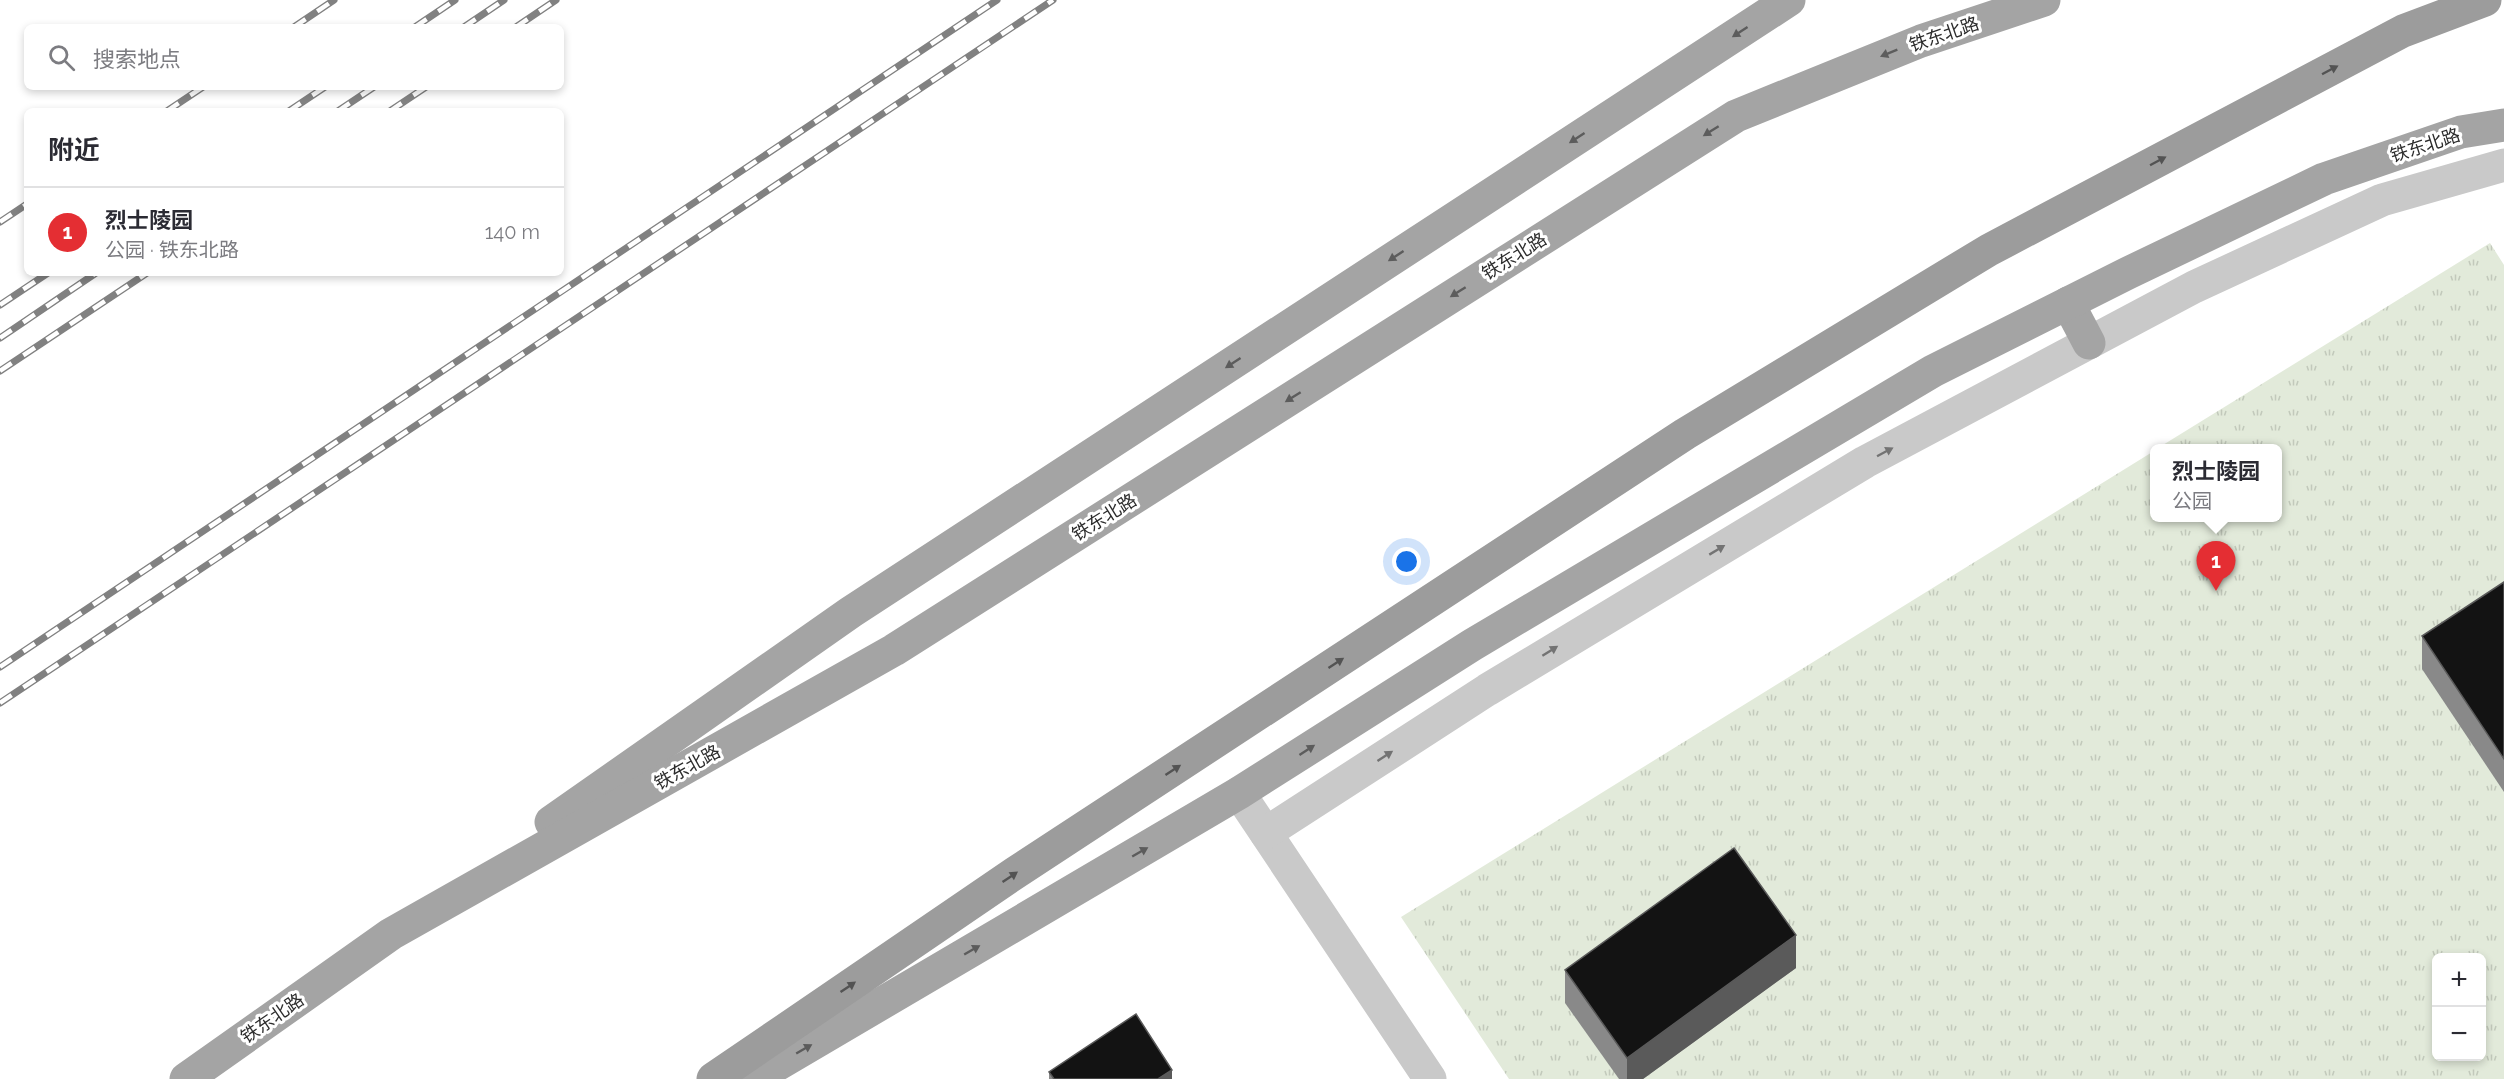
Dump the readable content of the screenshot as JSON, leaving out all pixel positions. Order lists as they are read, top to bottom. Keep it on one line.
{"streets":{"main road":["铁东北路"]},"page":{"search":"搜索地点","heading":"附近","list":[{"mark":"1","name":"烈士陵园","note":"公园 · 铁东北路","value":"140 m"}],"popup":["烈士陵园","公园"],"pins":"1","map_buttons":["+","−"]}}
